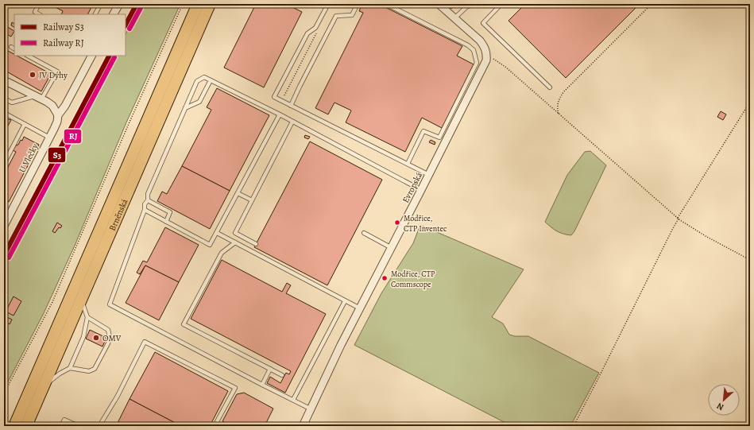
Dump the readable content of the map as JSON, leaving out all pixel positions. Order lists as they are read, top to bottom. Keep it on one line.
{"streets":{"highway":["Brněnská"],"street":["U Vlečky","Evropská"]},"places":["JV Dýhy","Modřice, CTP Inventec","Modřice, CTP Commscope","OMV"],"lines":["rail line S3","rail line RJ"],"legend":["Railway S3","Railway RJ"],"north":"bottom left"}
